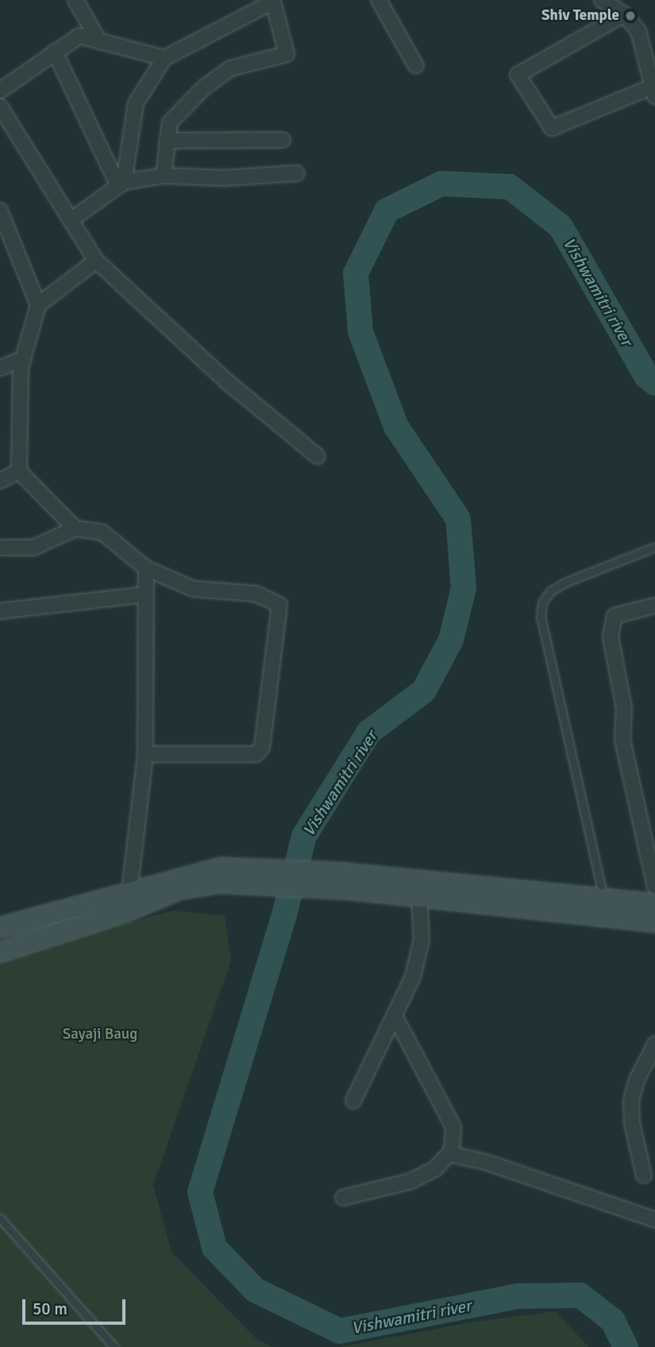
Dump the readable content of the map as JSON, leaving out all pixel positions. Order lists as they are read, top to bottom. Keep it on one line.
{"water":["Vishwamitri river"],"parks":["Sayaji Baug"],"places":["Shiv Temple"],"scale_bar":"50 m"}
